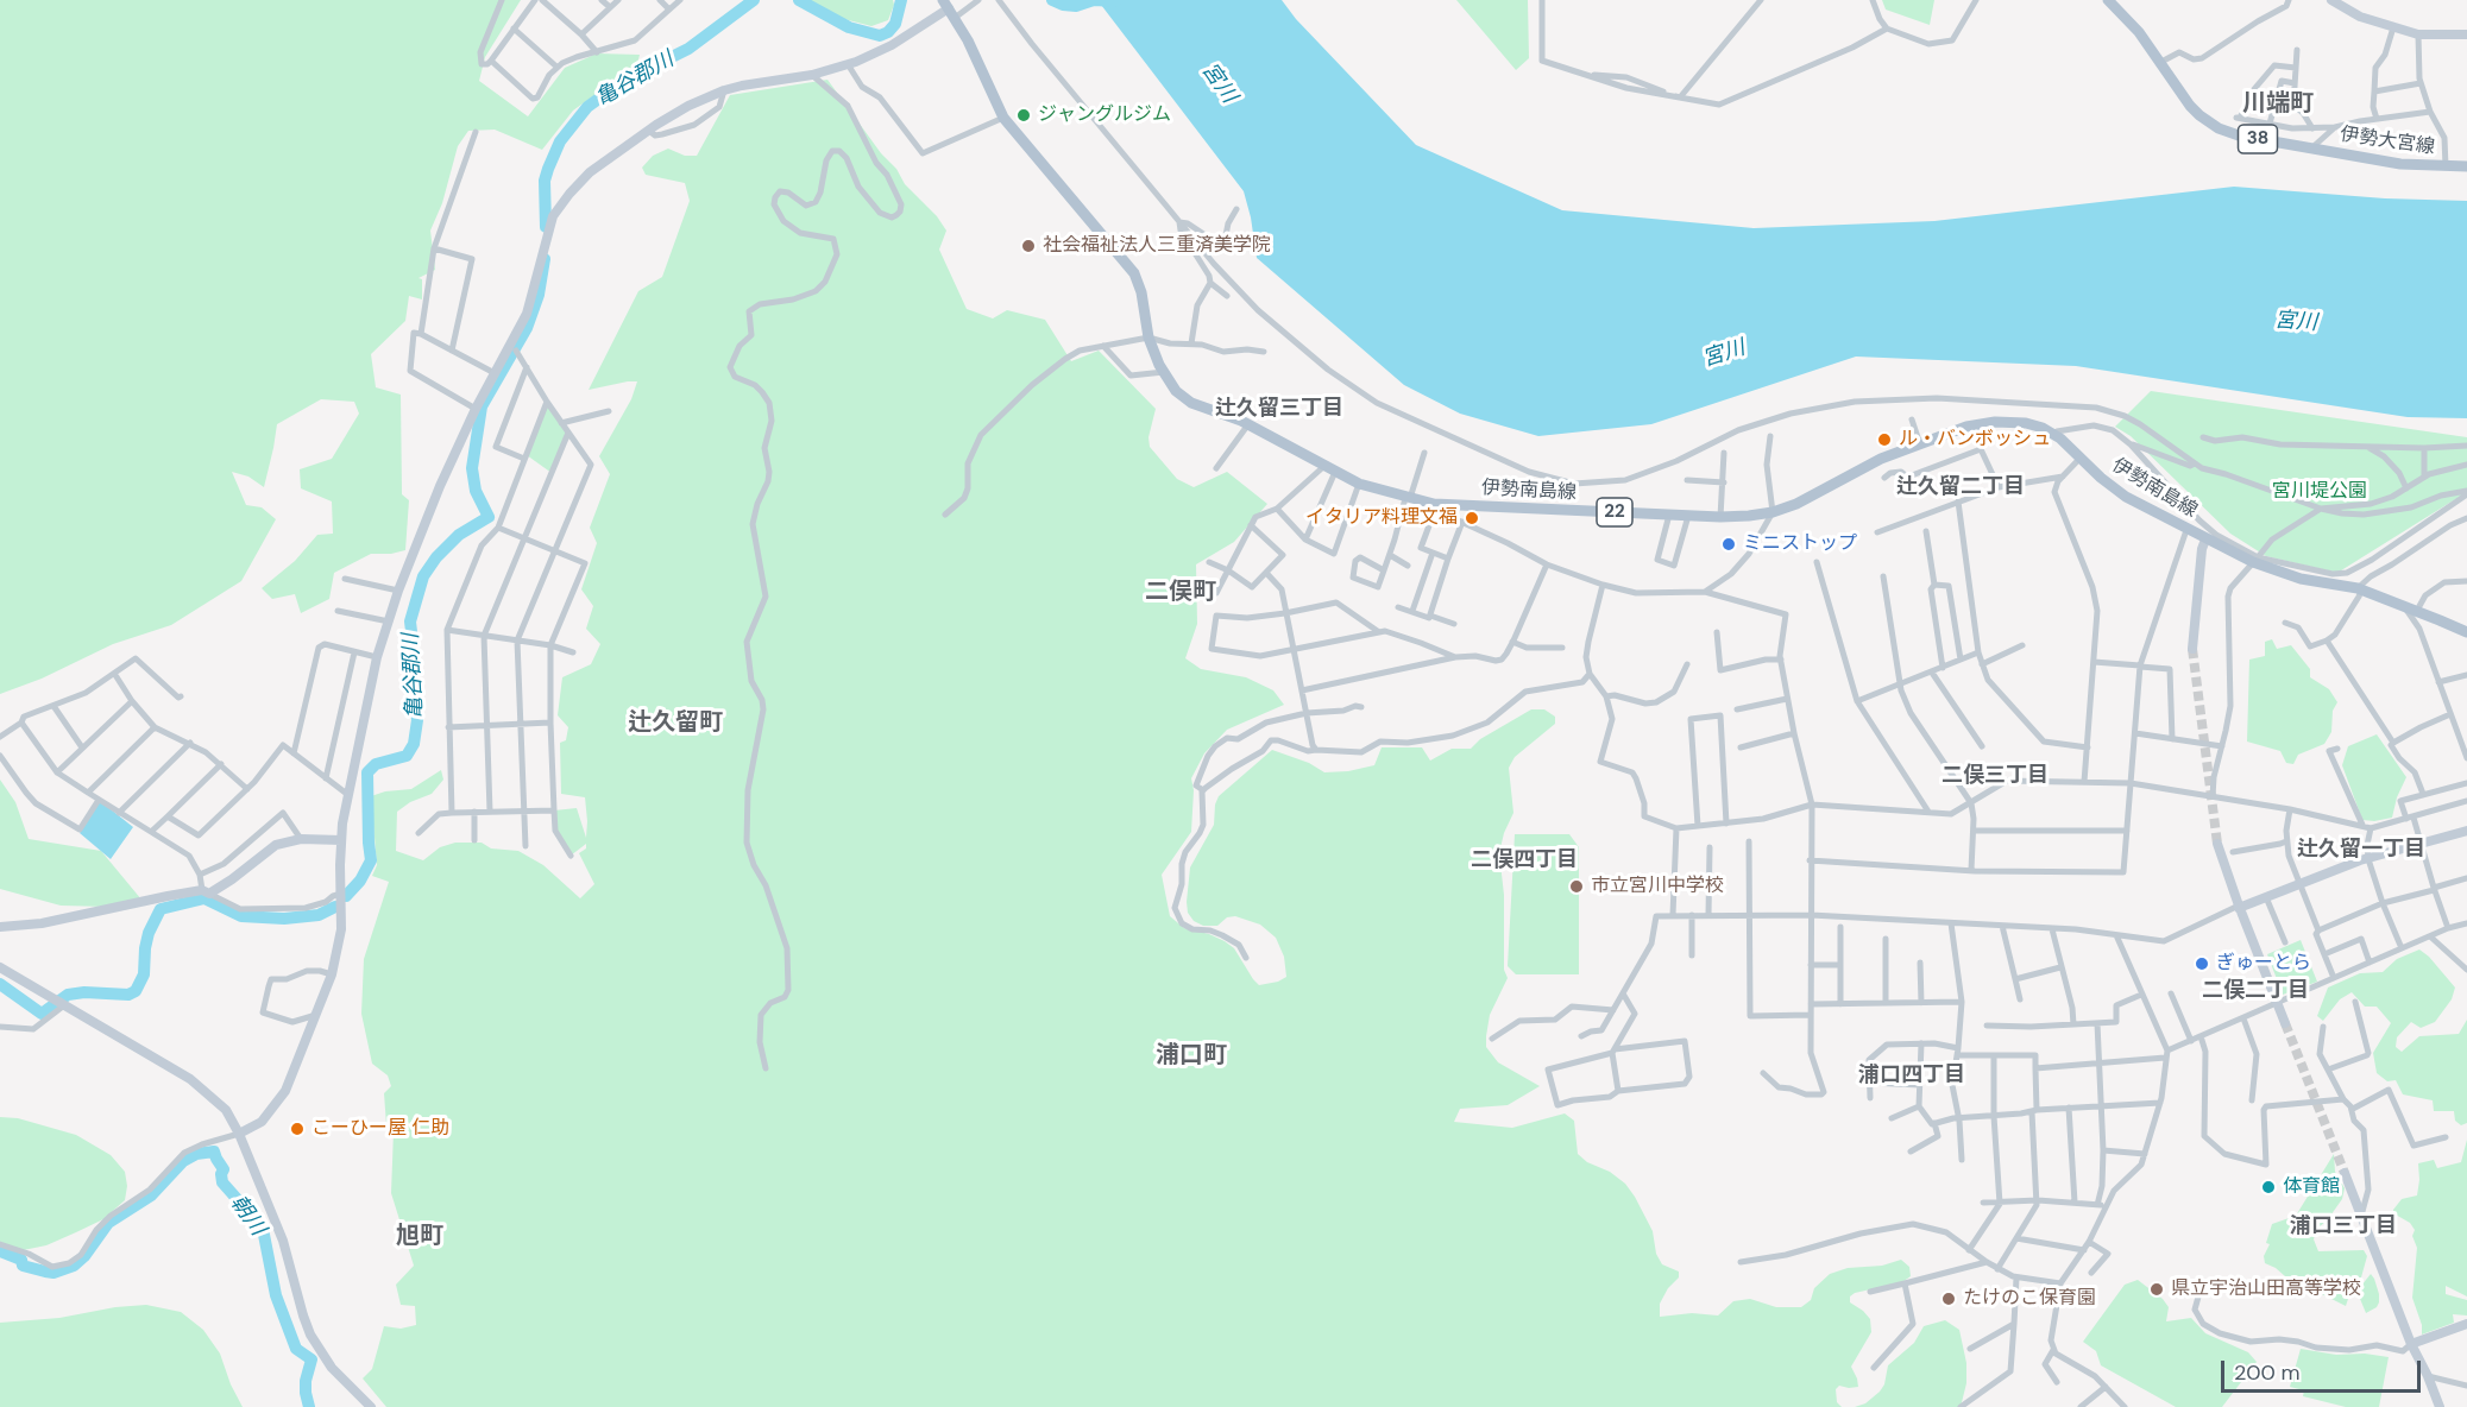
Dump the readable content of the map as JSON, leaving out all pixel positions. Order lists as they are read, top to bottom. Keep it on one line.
{"streets":{"main road":["38","伊勢大宮線","伊勢南島線","22"]},"districts":["川端町","辻久留三丁目","辻久留二丁目","二俣町","辻久留町","二俣三丁目","辻久留一丁目","二俣四丁目","二俣二丁目","浦口町","浦口四丁目","浦口三丁目","旭町"],"water":["亀谷郡川","宮川","朝川"],"parks":["宮川堤公園"],"places":["ジャングルジム","社会福祉法人三重済美学院","ル・バンボッシュ","イタリア料理文福","ミニストップ","市立宮川中学校","ぎゅーとら","こーひー屋 仁助","体育館","県立宇治山田高等学校","たけのこ保育園"],"scale_bar":"200 m"}
